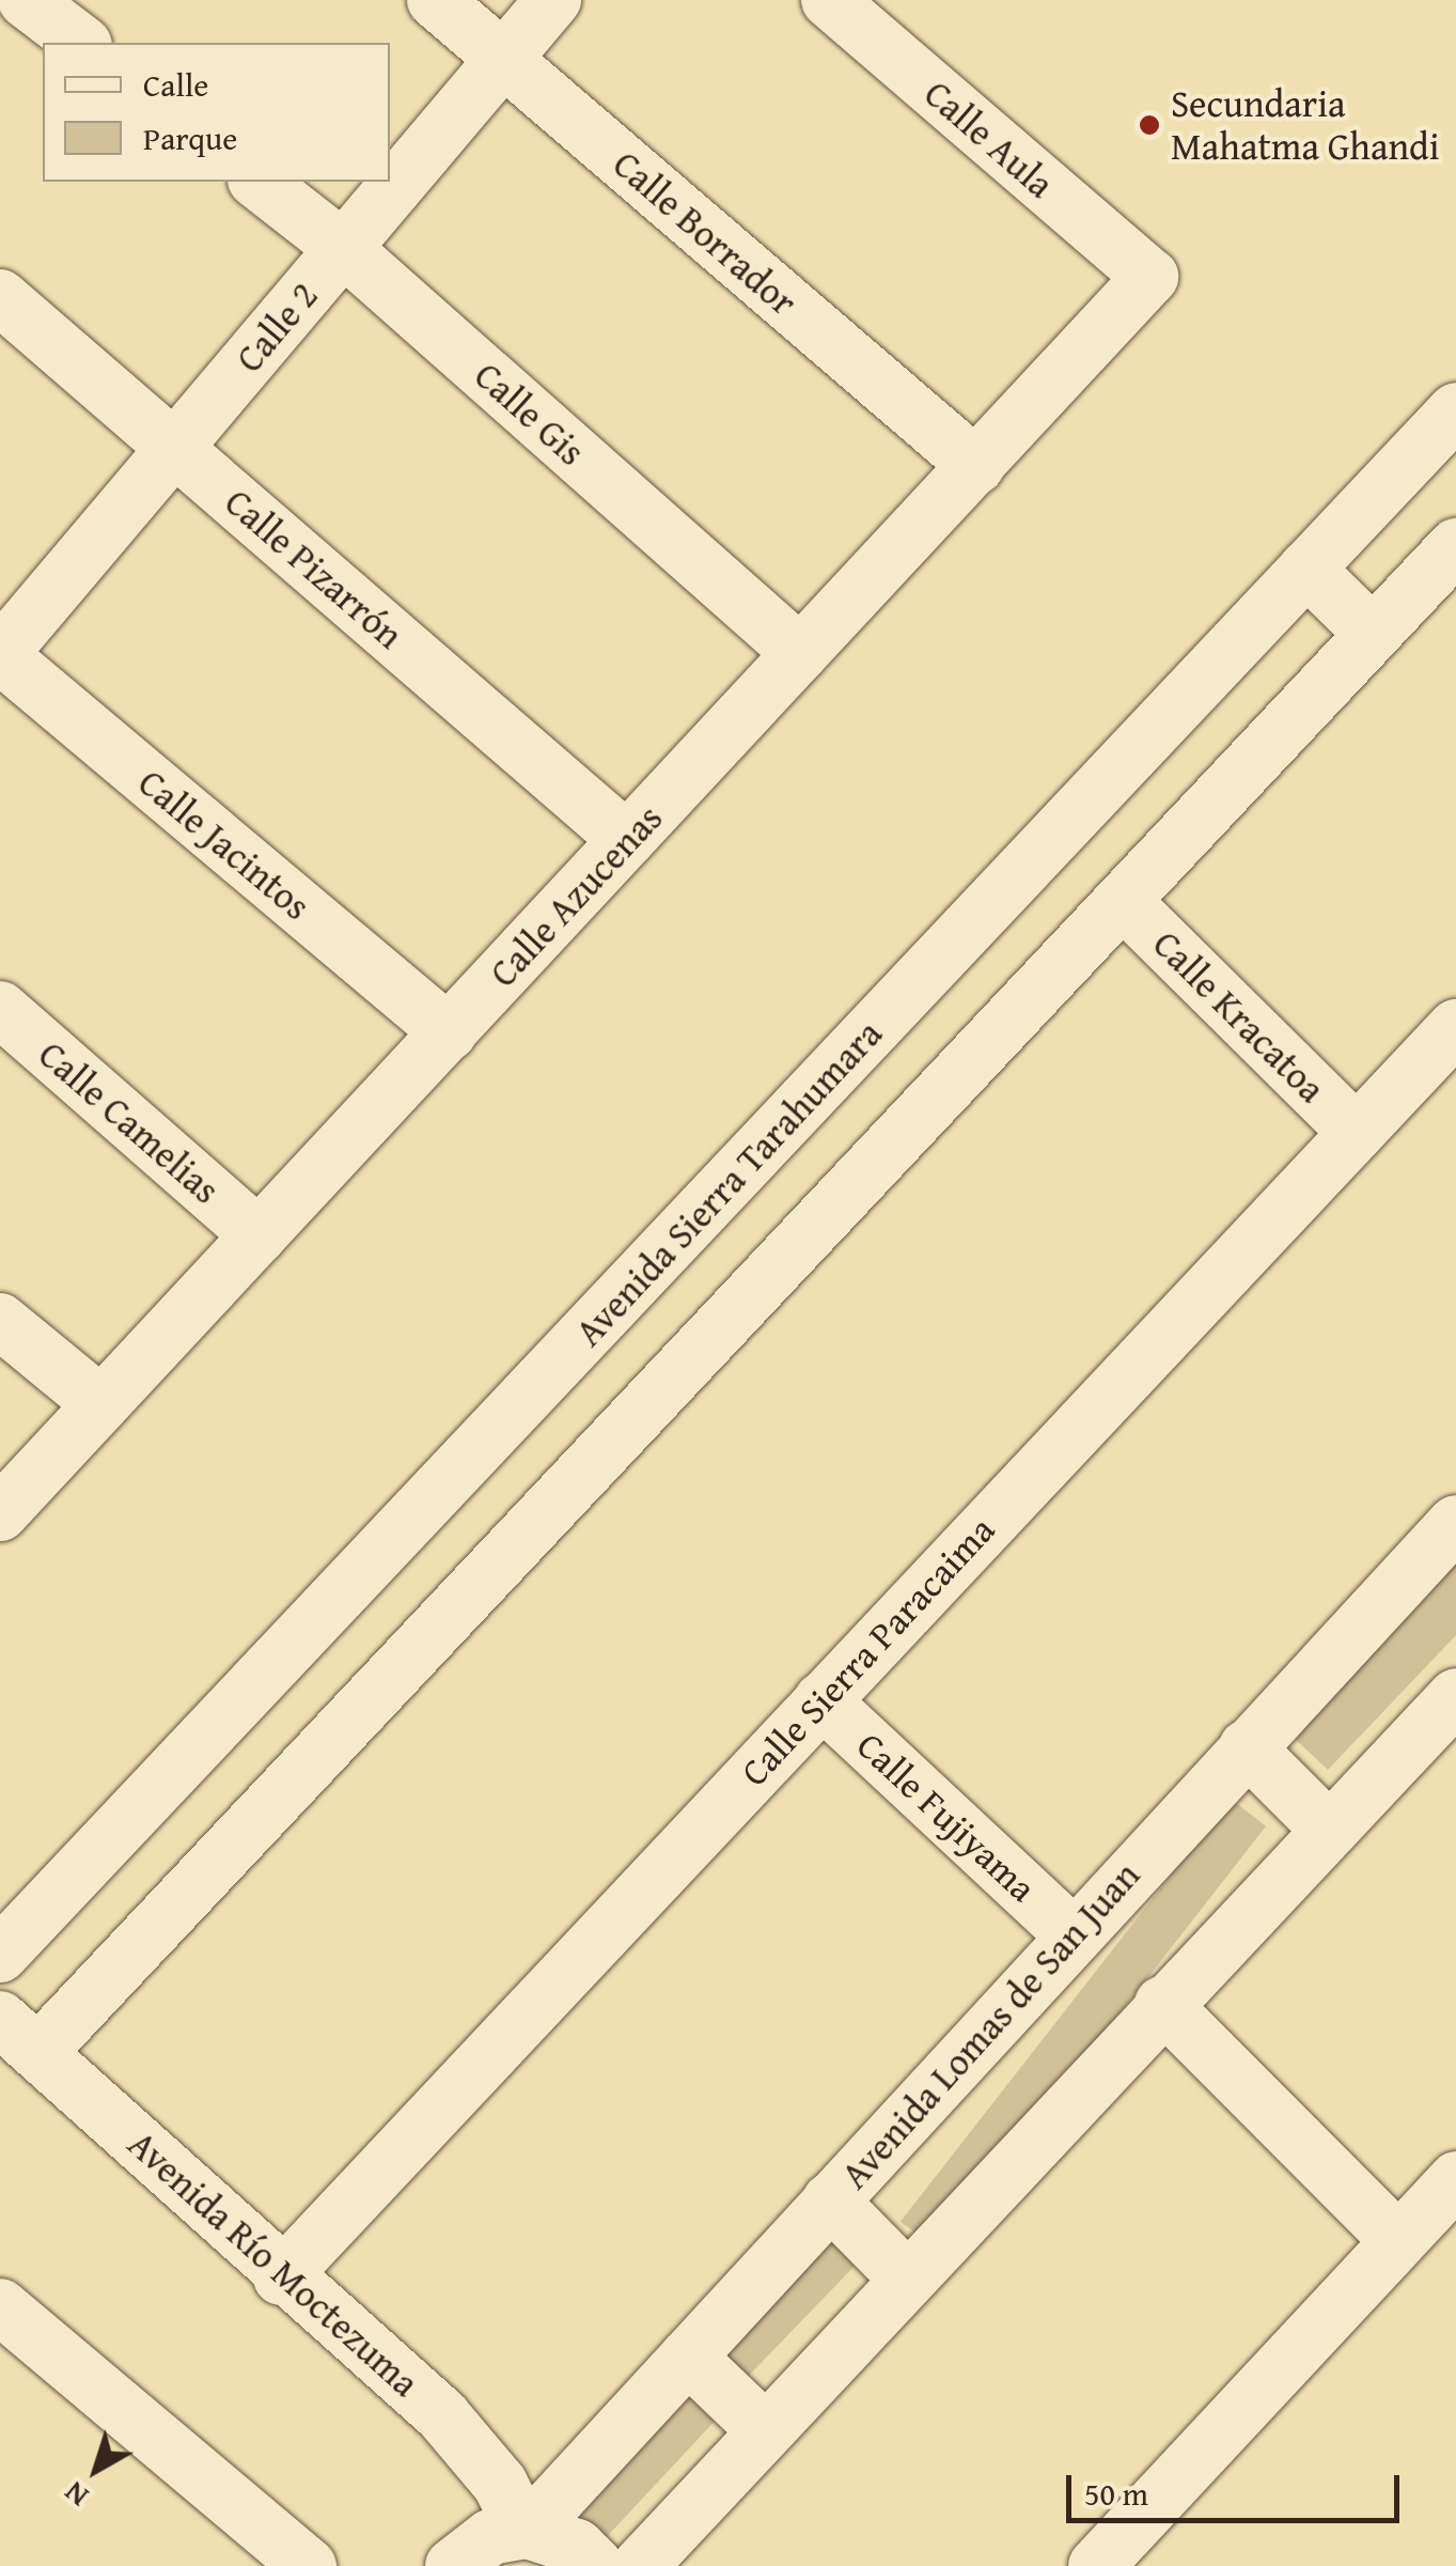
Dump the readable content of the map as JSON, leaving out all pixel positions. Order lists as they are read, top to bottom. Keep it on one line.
{"streets":{"street":["Calle Aula","Calle Borrador","Calle 2","Calle Gis","Calle Pizarrón","Calle Jacintos","Calle Azucenas","Calle Kracatoa","Calle Camelias","Avenida Sierra Tarahumara","Calle Sierra Paracaima","Calle Fujiyama","Avenida Lomas de San Juan","Avenida Río Moctezuma"]},"crossings":[["Calle Aula","Calle Azucenas"],["Calle Borrador","Calle 2"],["Calle Borrador","Calle Azucenas"],["Calle 2","Calle Gis"],["Calle 2","Calle Pizarrón"],["Calle 2","Calle Jacintos"],["Calle Gis","Calle Azucenas"],["Calle Pizarrón","Calle Azucenas"],["Calle Jacintos","Calle Azucenas"],["Calle Azucenas","Calle Camelias"],["Calle Kracatoa","Calle Sierra Paracaima"],["Calle Sierra Paracaima","Calle Fujiyama"],["Calle Sierra Paracaima","Avenida Río Moctezuma"],["Calle Fujiyama","Avenida Lomas de San Juan"],["Avenida Lomas de San Juan","Avenida Río Moctezuma"]],"places":["Secundaria Mahatma Ghandi"],"legend":["Calle","Parque"],"scale_bar":"50 m","north":"bottom left"}
